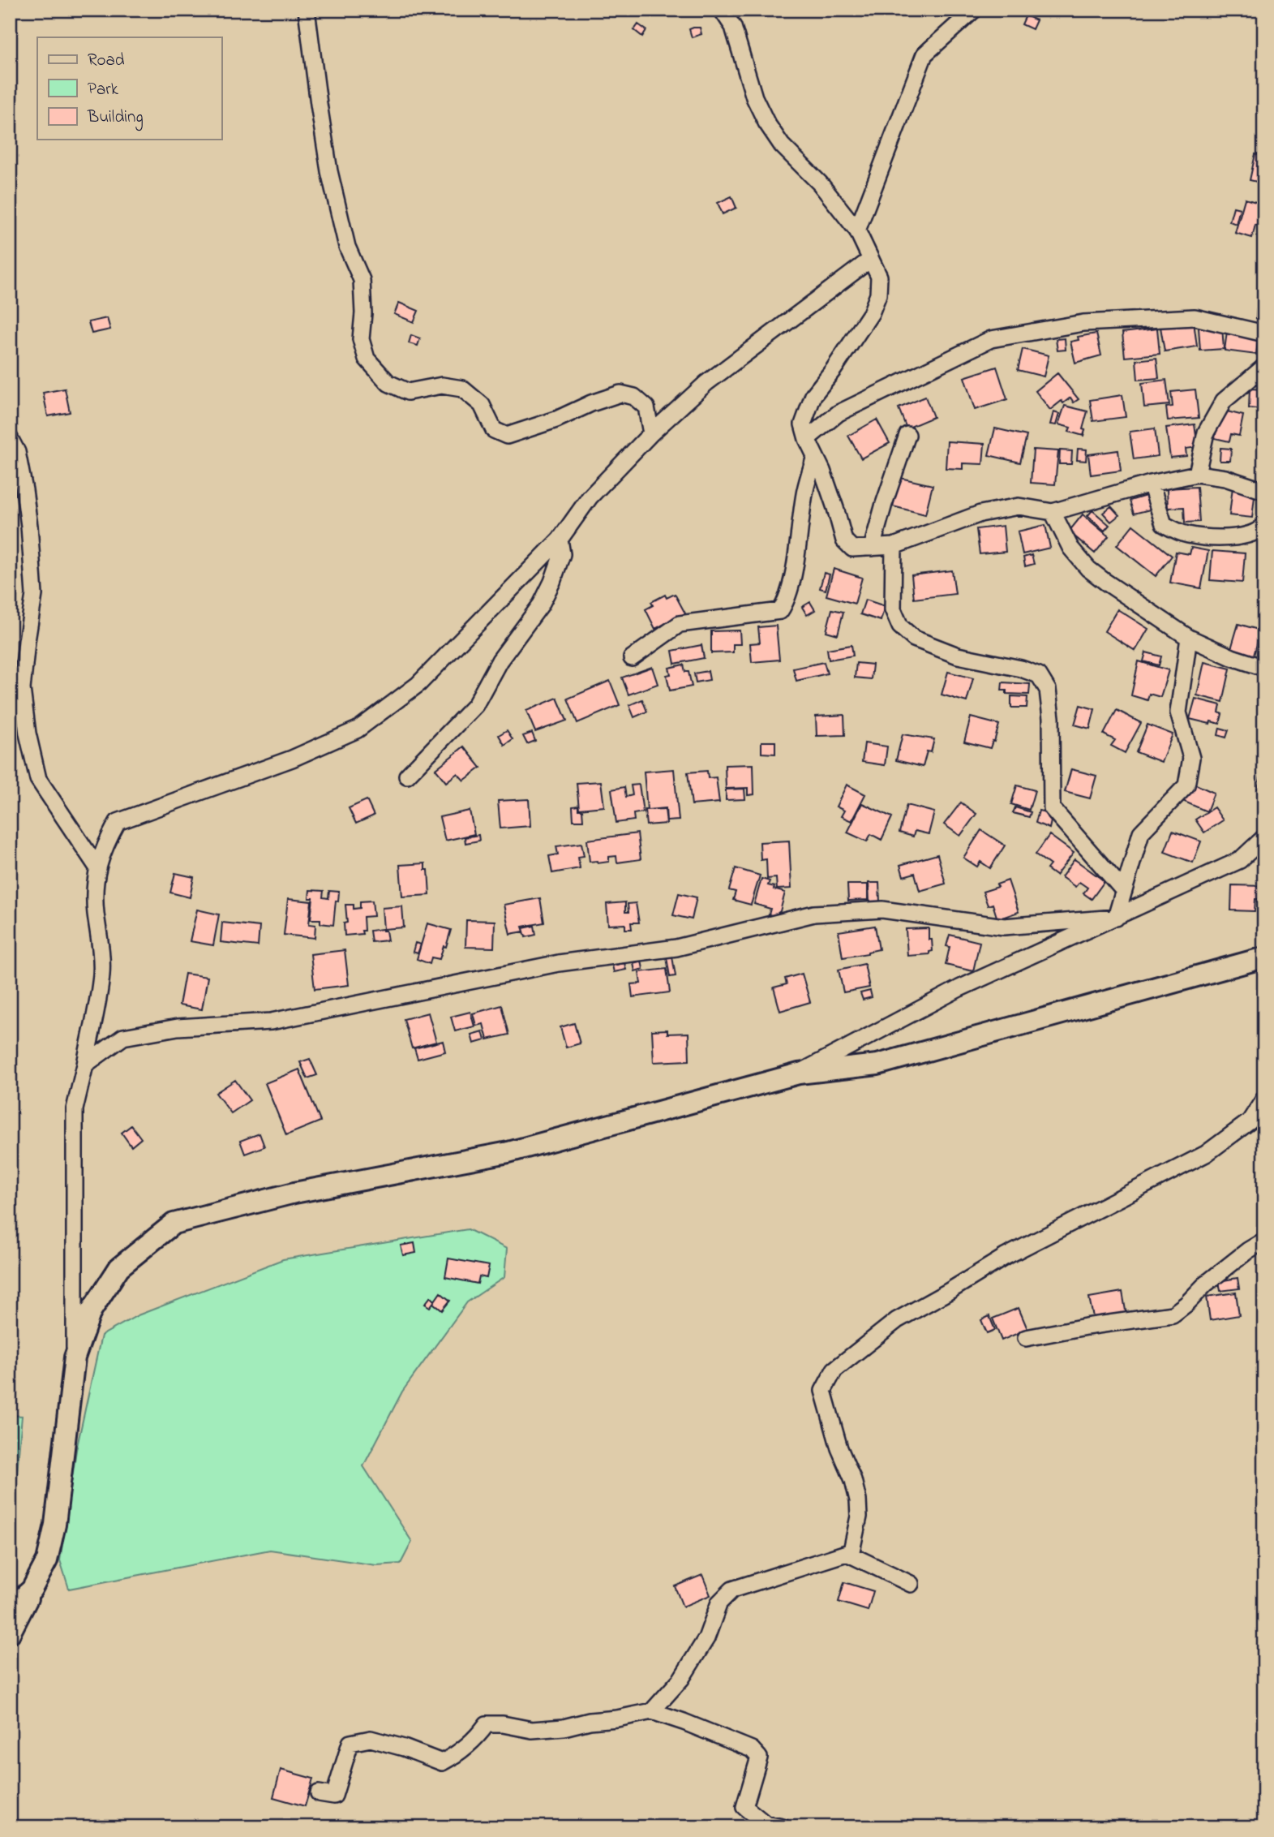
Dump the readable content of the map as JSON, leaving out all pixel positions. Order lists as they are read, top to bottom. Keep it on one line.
{"legend":["Road","Park","Building"]}
